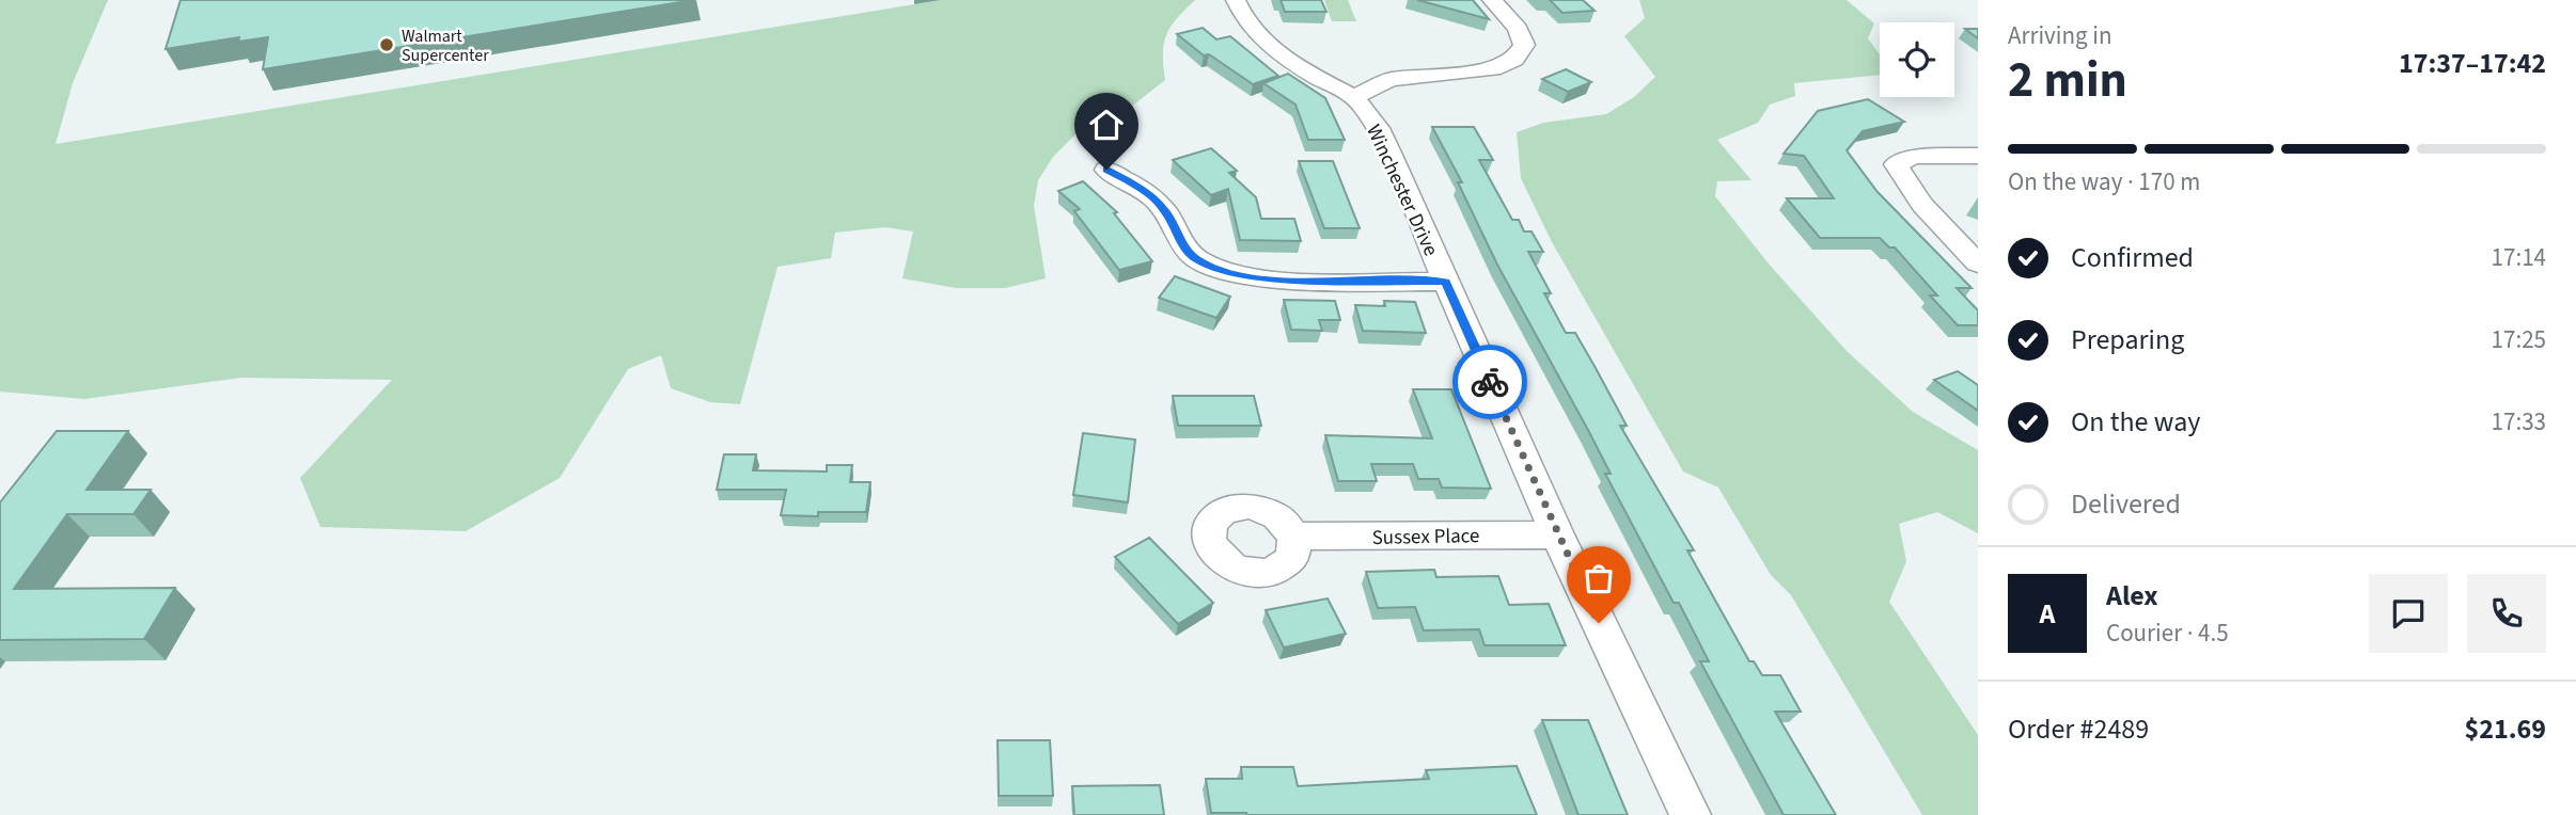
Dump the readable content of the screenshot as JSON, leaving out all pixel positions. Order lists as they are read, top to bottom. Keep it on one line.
{"streets":{"street":["Winchester Drive","Sussex Place"]},"crossings":[["Winchester Drive","Sussex Place"]],"places":["Walmart Supercenter"],"page":{"heading":["2 min","Arriving in","17:37–17:42"],"panel":["Alex","Courier · 4.5","Order #2489","$21.69"],"bar":"On the way · 170 m","list":[["Confirmed","17:14"],["Preparing","17:25"],["On the way","17:33"],"Delivered"],"round":"A"}}
